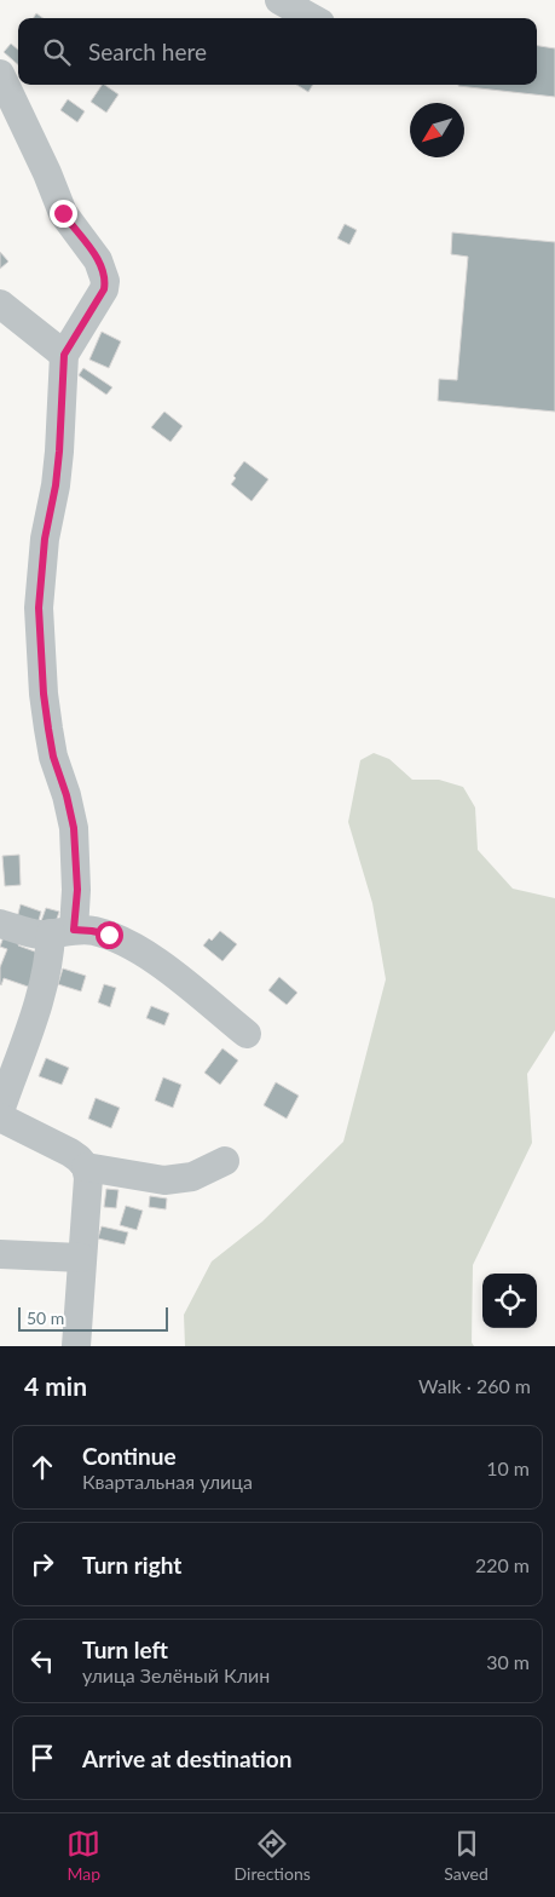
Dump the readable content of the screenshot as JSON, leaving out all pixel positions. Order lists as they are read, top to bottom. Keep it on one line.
{"scale_bar":"50 m","north":"bottom left","page":{"search":"Search here","scale":"50 m","heading":["4 min","Walk · 260 m"],"list":[["Continue","Квартальная улица","10 m"],["Turn right","220 m"],["Turn left","улица Зелёный Клин","30 m"],"Arrive at destination"],"nav":["Map","Directions","Saved"]}}
